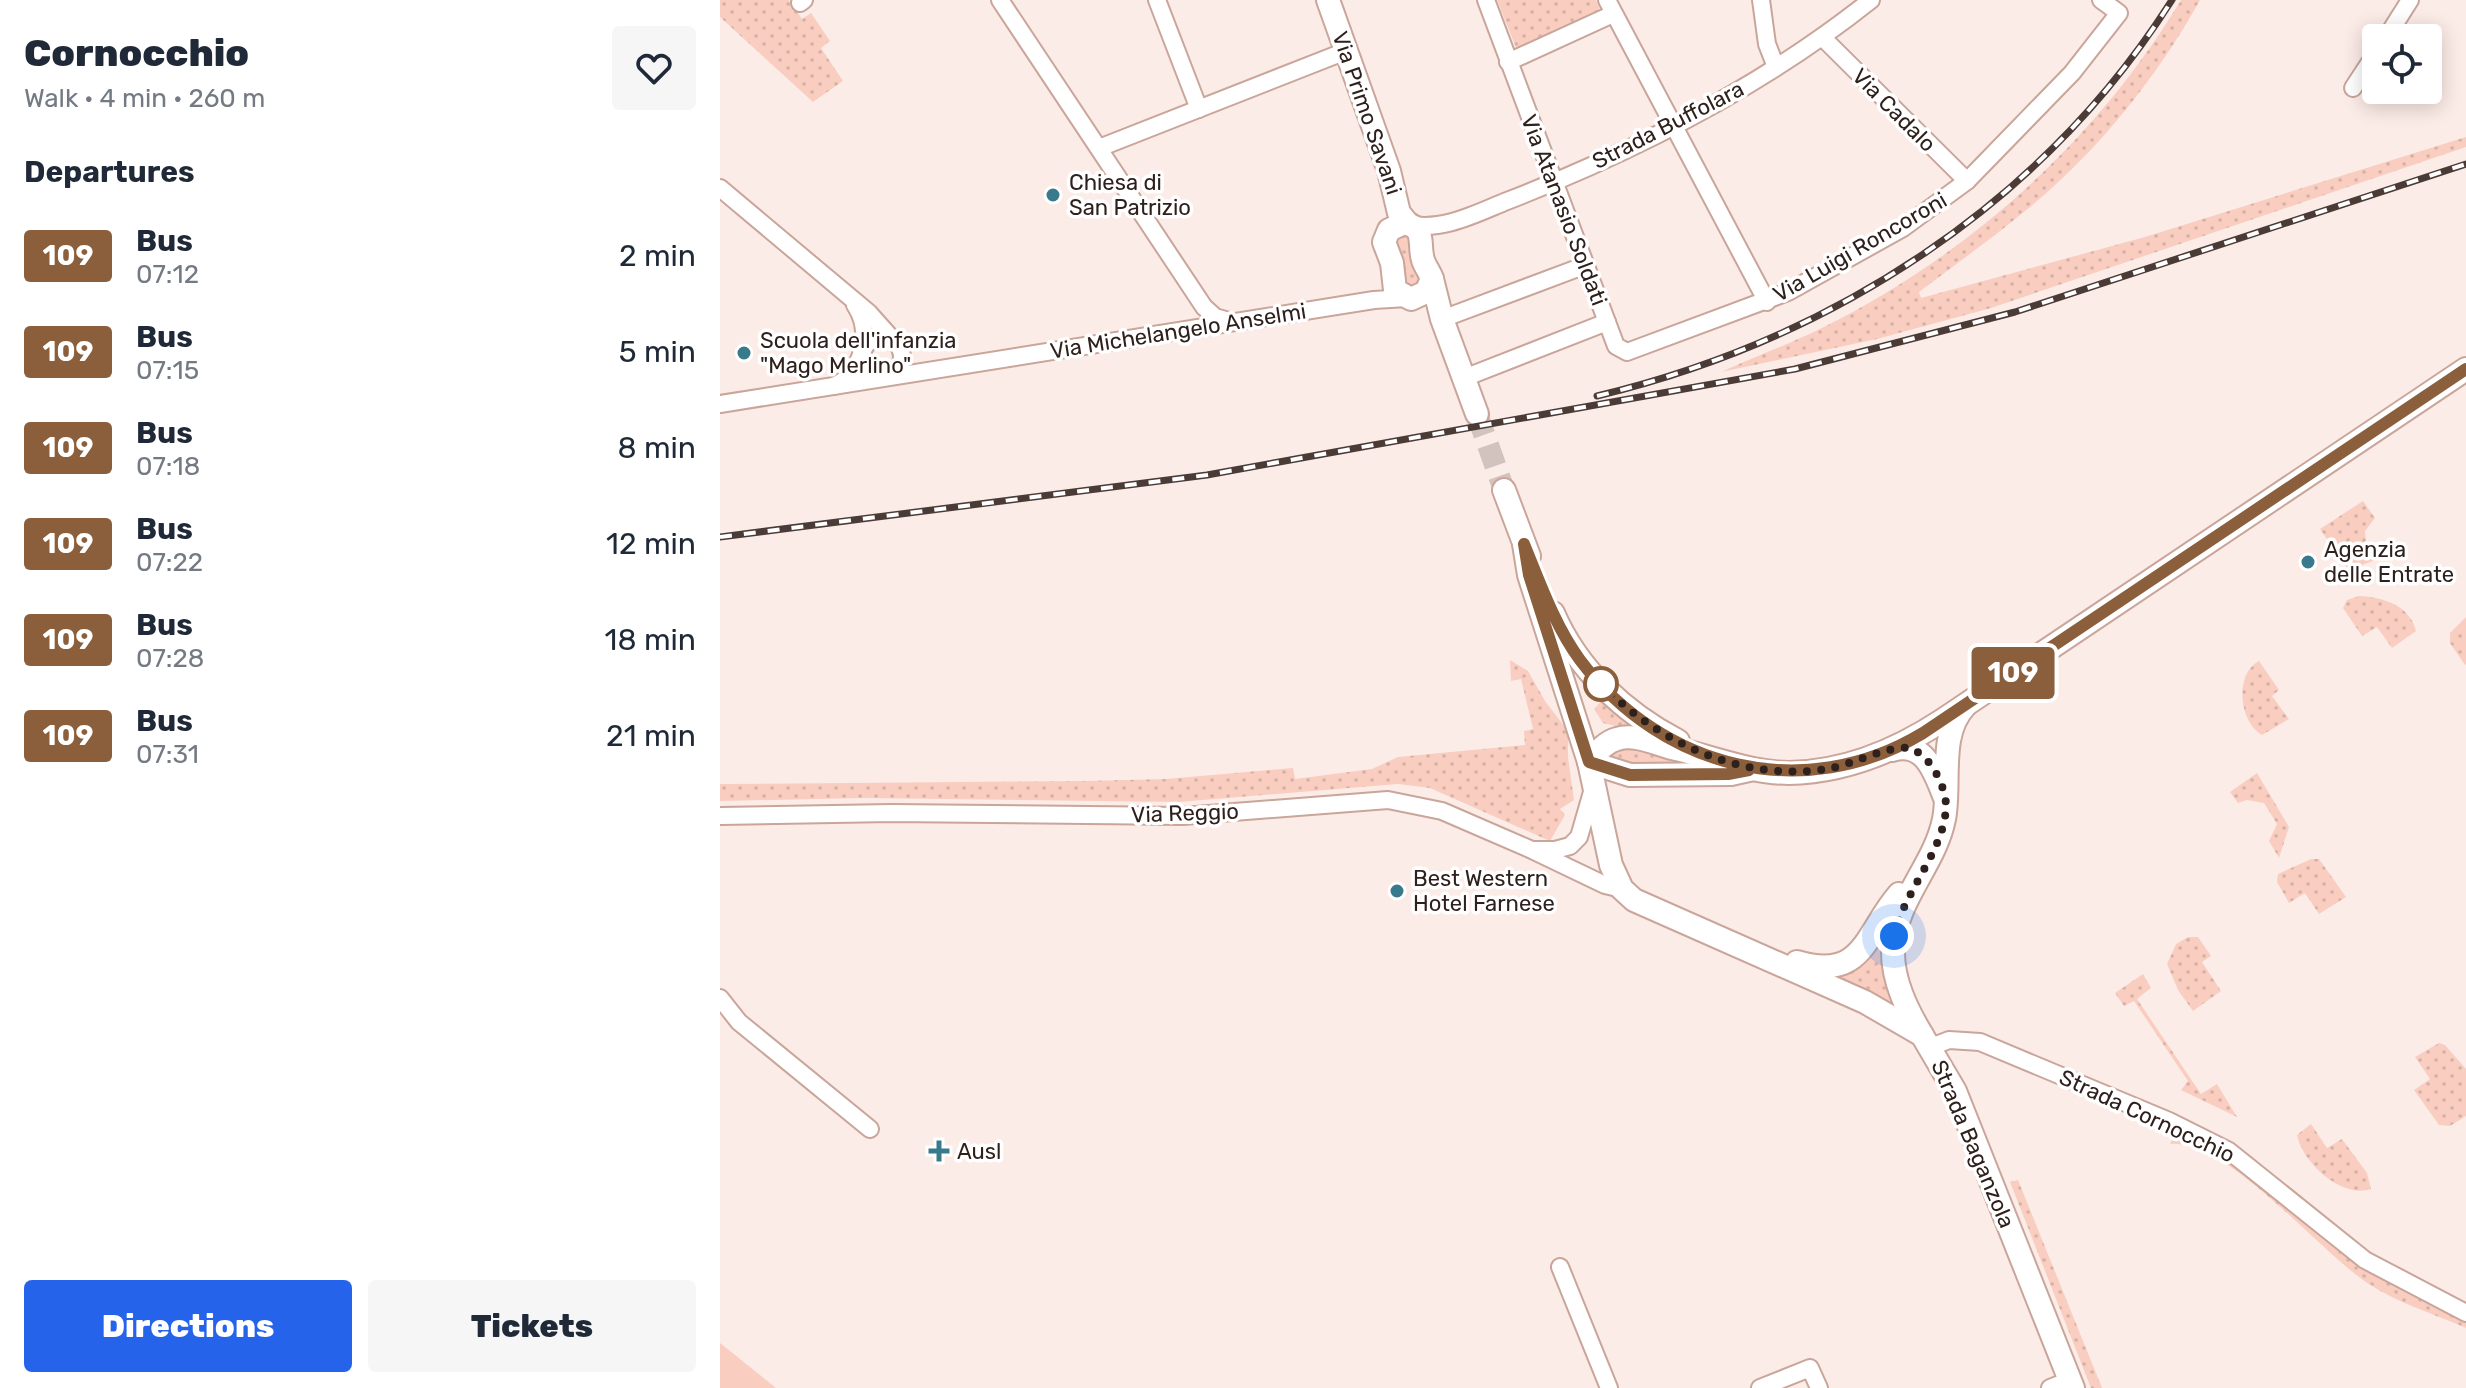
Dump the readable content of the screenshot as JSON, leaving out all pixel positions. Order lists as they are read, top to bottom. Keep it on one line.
{"streets":{"street":["Via Cadalo","Via Primo Savani","Strada Buffolara","Via Atanasio Soldati","Via Luigi Roncoroni","Via Michelangelo Anselmi","Via Reggio","Strada Cornocchio","Strada Baganzola"]},"crossings":[["Via Cadalo","Strada Buffolara"],["Via Cadalo","Via Luigi Roncoroni"],["Via Primo Savani","Strada Buffolara"],["Via Primo Savani","Via Michelangelo Anselmi"],["Strada Buffolara","Via Atanasio Soldati"],["Via Atanasio Soldati","Via Luigi Roncoroni"],["Via Reggio","Strada Baganzola"],["Strada Cornocchio","Strada Baganzola"]],"places":{"other":["Chiesa di San Patrizio","Scuola dell'infanzia \"Mago Merlino\"","Agenzia delle Entrate","Best Western Hotel Farnese"],"health":["Ausl"]},"lines":["bus line 109"],"page":{"heading":[["Cornocchio","Walk · 4 min · 260 m"],"Departures"],"on_map":"109","list":[{"mark":"109","name":"Bus","note":"07:12","value":"2 min"},{"mark":"109","name":"Bus","note":"07:15","value":"5 min"},{"mark":"109","name":"Bus","note":"07:18","value":"8 min"},{"mark":"109","name":"Bus","note":"07:22","value":"12 min"},{"mark":"109","name":"Bus","note":"07:28","value":"18 min"},{"mark":"109","name":"Bus","note":"07:31","value":"21 min"}],"buttons":["Directions","Tickets"]}}
